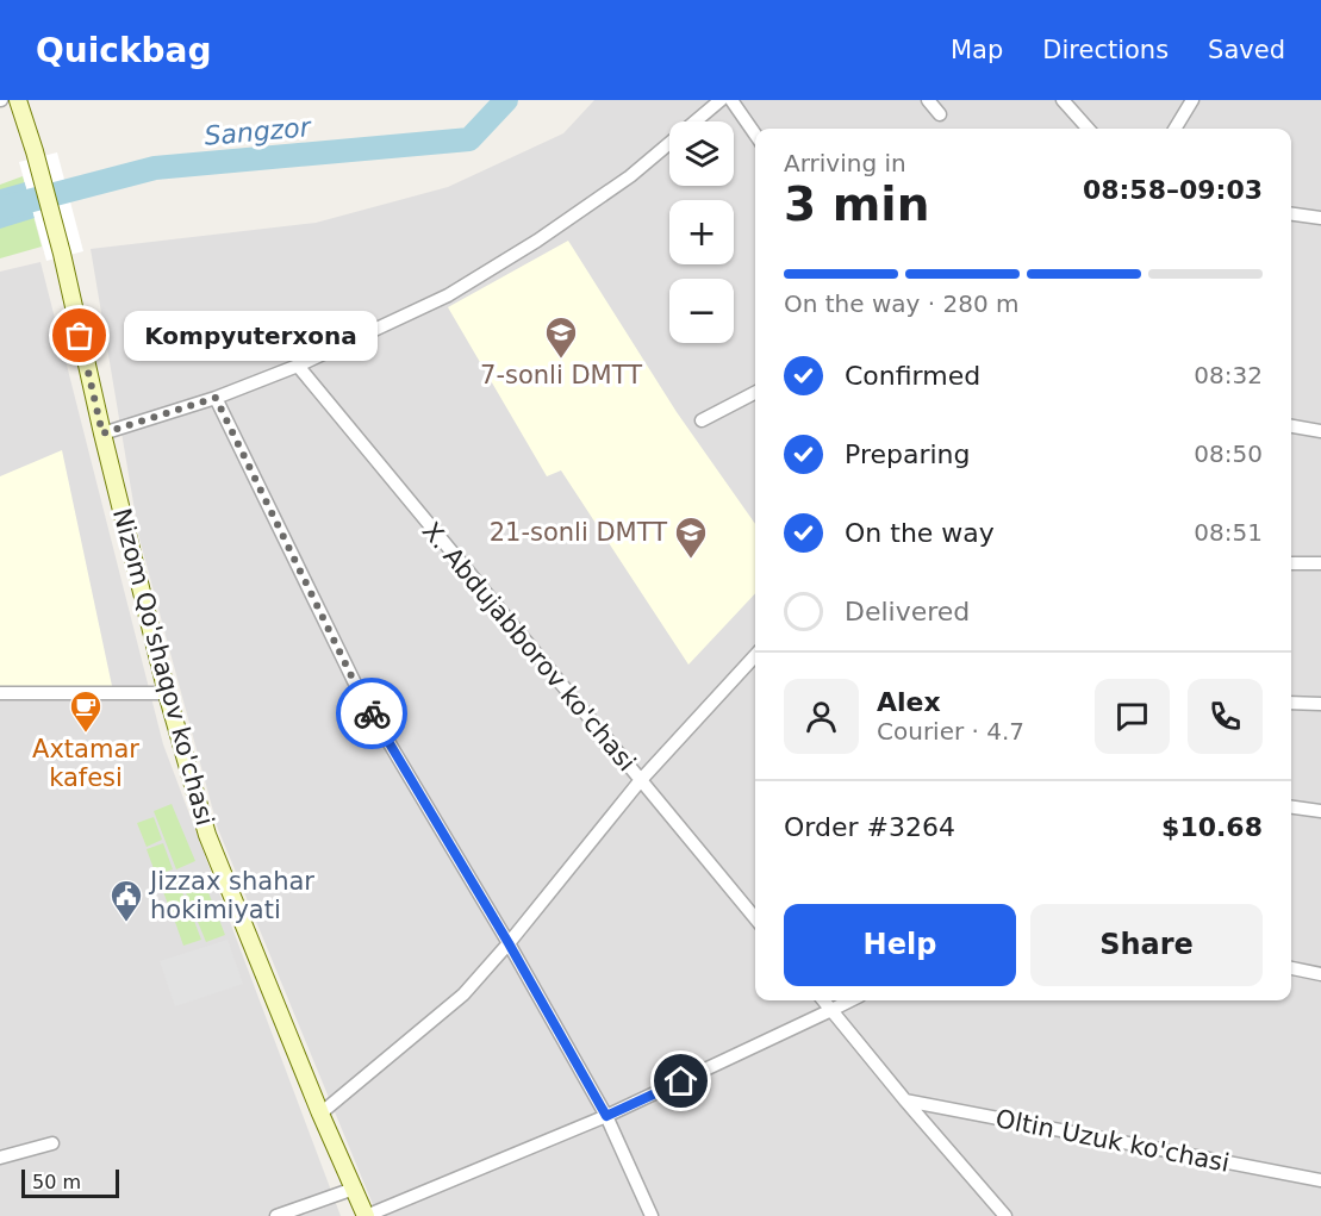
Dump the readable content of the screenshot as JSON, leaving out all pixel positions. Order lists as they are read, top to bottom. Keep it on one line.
{"streets":{"main road":["Nizom Qo'shaqov ko'chasi"],"street":["X. Abdujabborov ko'chasi","Oltin Uzuk ko'chasi"]},"water":["Sangzor"],"places":{"other":["Kompyuterxona"],"school or university":["7-sonli DMTT","21-sonli DMTT"],"cafe":["Axtamar kafesi"],"public building":["Jizzax shahar hokimiyati"]},"scale_bar":"50 m","page":{"header":"Quickbag","nav":["Map","Directions","Saved"],"map_buttons":["+","−"],"heading":["3 min","Arriving in","08:58–09:03"],"panel":["Alex","Courier · 4.7","Order #3264","$10.68"],"bar":"On the way · 280 m","bubble":"Kompyuterxona","list":[["Confirmed","08:32"],["Preparing","08:50"],["On the way","08:51"],"Delivered"],"buttons":["Help","Share"],"scale":"50 m"}}
